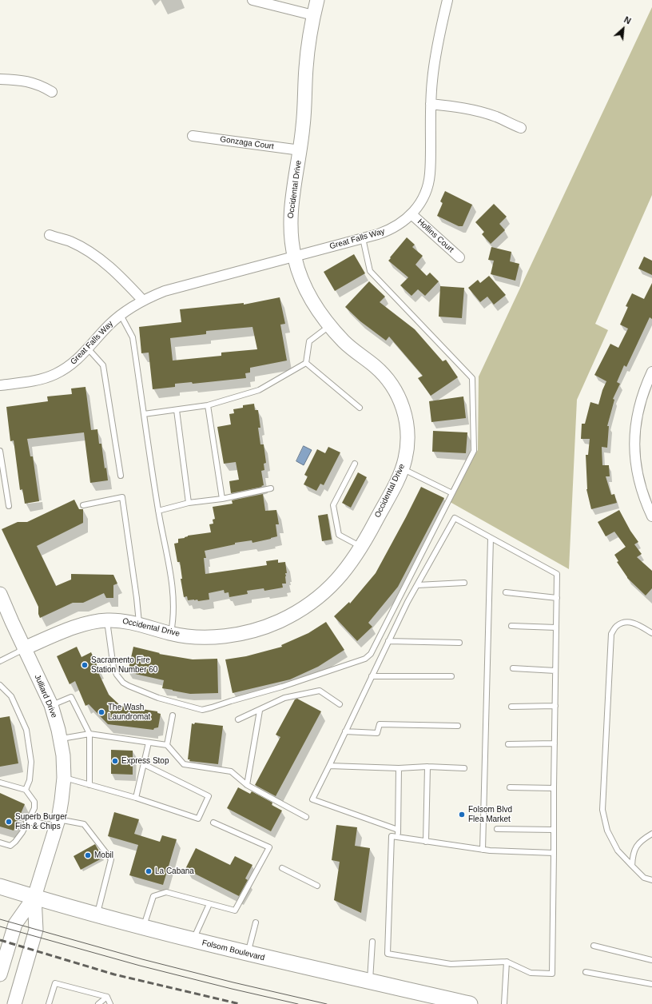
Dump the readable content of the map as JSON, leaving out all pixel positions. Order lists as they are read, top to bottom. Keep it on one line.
{"streets":{"main road":["Folsom Boulevard"],"street":["Gonzaga Court","Occidental Drive","Hollins Court","Great Falls Way","Julliard Drive"]},"crossings":[["Gonzaga Court","Occidental Drive"],["Occidental Drive","Great Falls Way"],["Occidental Drive","Julliard Drive"],["Hollins Court","Great Falls Way"],["Julliard Drive","Folsom Boulevard"]],"places":["Sacramento Fire Station Number 60","The Wash Laundromat","Express Stop","Folsom Blvd Flea Market","Superb Burger Fish & Chips","Mobil","La Cabana"],"north":"top right"}
